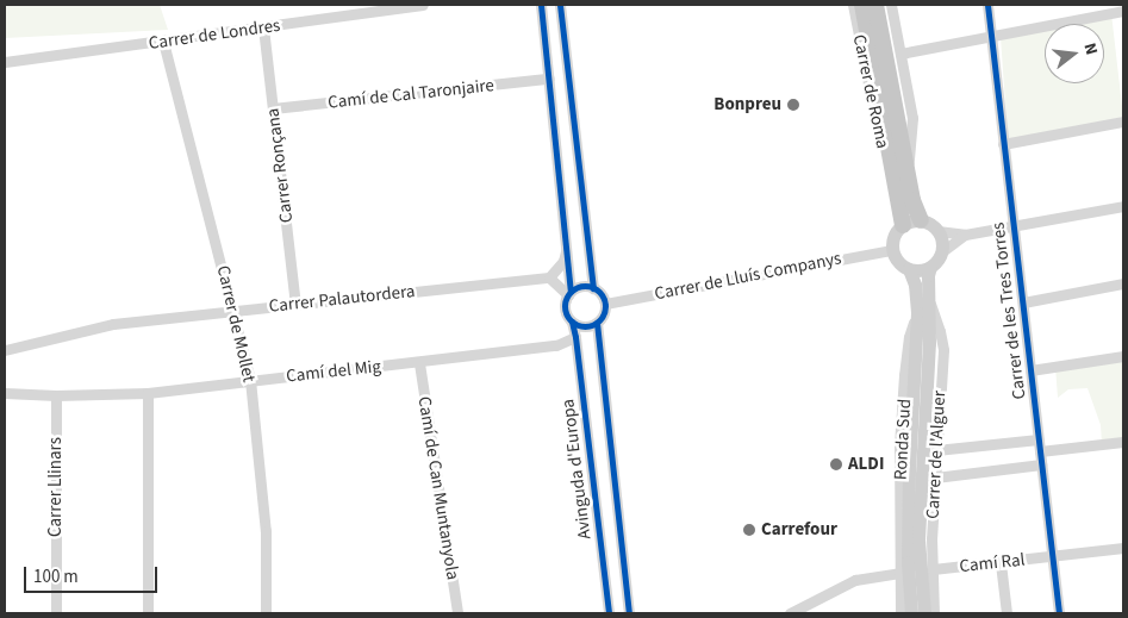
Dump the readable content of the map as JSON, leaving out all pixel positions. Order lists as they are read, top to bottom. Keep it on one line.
{"streets":{"main road":["Ronda Sud"],"street":["Carrer de Londres","Carrer de Roma","Camí de Cal Taronjaire","Carrer Ronçana","Carrer de Lluís Companys","Carrer Palautordera","Carrer de les Tres Torres","Carrer de Mollet","Camí del Mig","Carrer de l'Alguer","Avinguda d'Europa","Carrer Llinars","Camí de Can Muntanyola","Camí Ral"]},"crossings":[["Carrer de Londres","Carrer Ronçana"],["Carrer de Londres","Carrer de Mollet"],["Camí de Cal Taronjaire","Carrer Ronçana"],["Carrer Ronçana","Carrer Palautordera"],["Carrer de Lluís Companys","Ronda Sud"],["Carrer de Lluís Companys","Avinguda d'Europa"],["Carrer Palautordera","Carrer de Mollet"],["Carrer de les Tres Torres","Camí Ral"],["Carrer de Mollet","Camí del Mig"],["Camí del Mig","Avinguda d'Europa"],["Camí del Mig","Carrer Llinars"],["Camí del Mig","Camí de Can Muntanyola"],["Ronda Sud","Carrer de l'Alguer"],["Carrer de l'Alguer","Camí Ral"]],"places":["Bonpreu","ALDI","Carrefour"],"scale_bar":"100 m","north":"right"}
